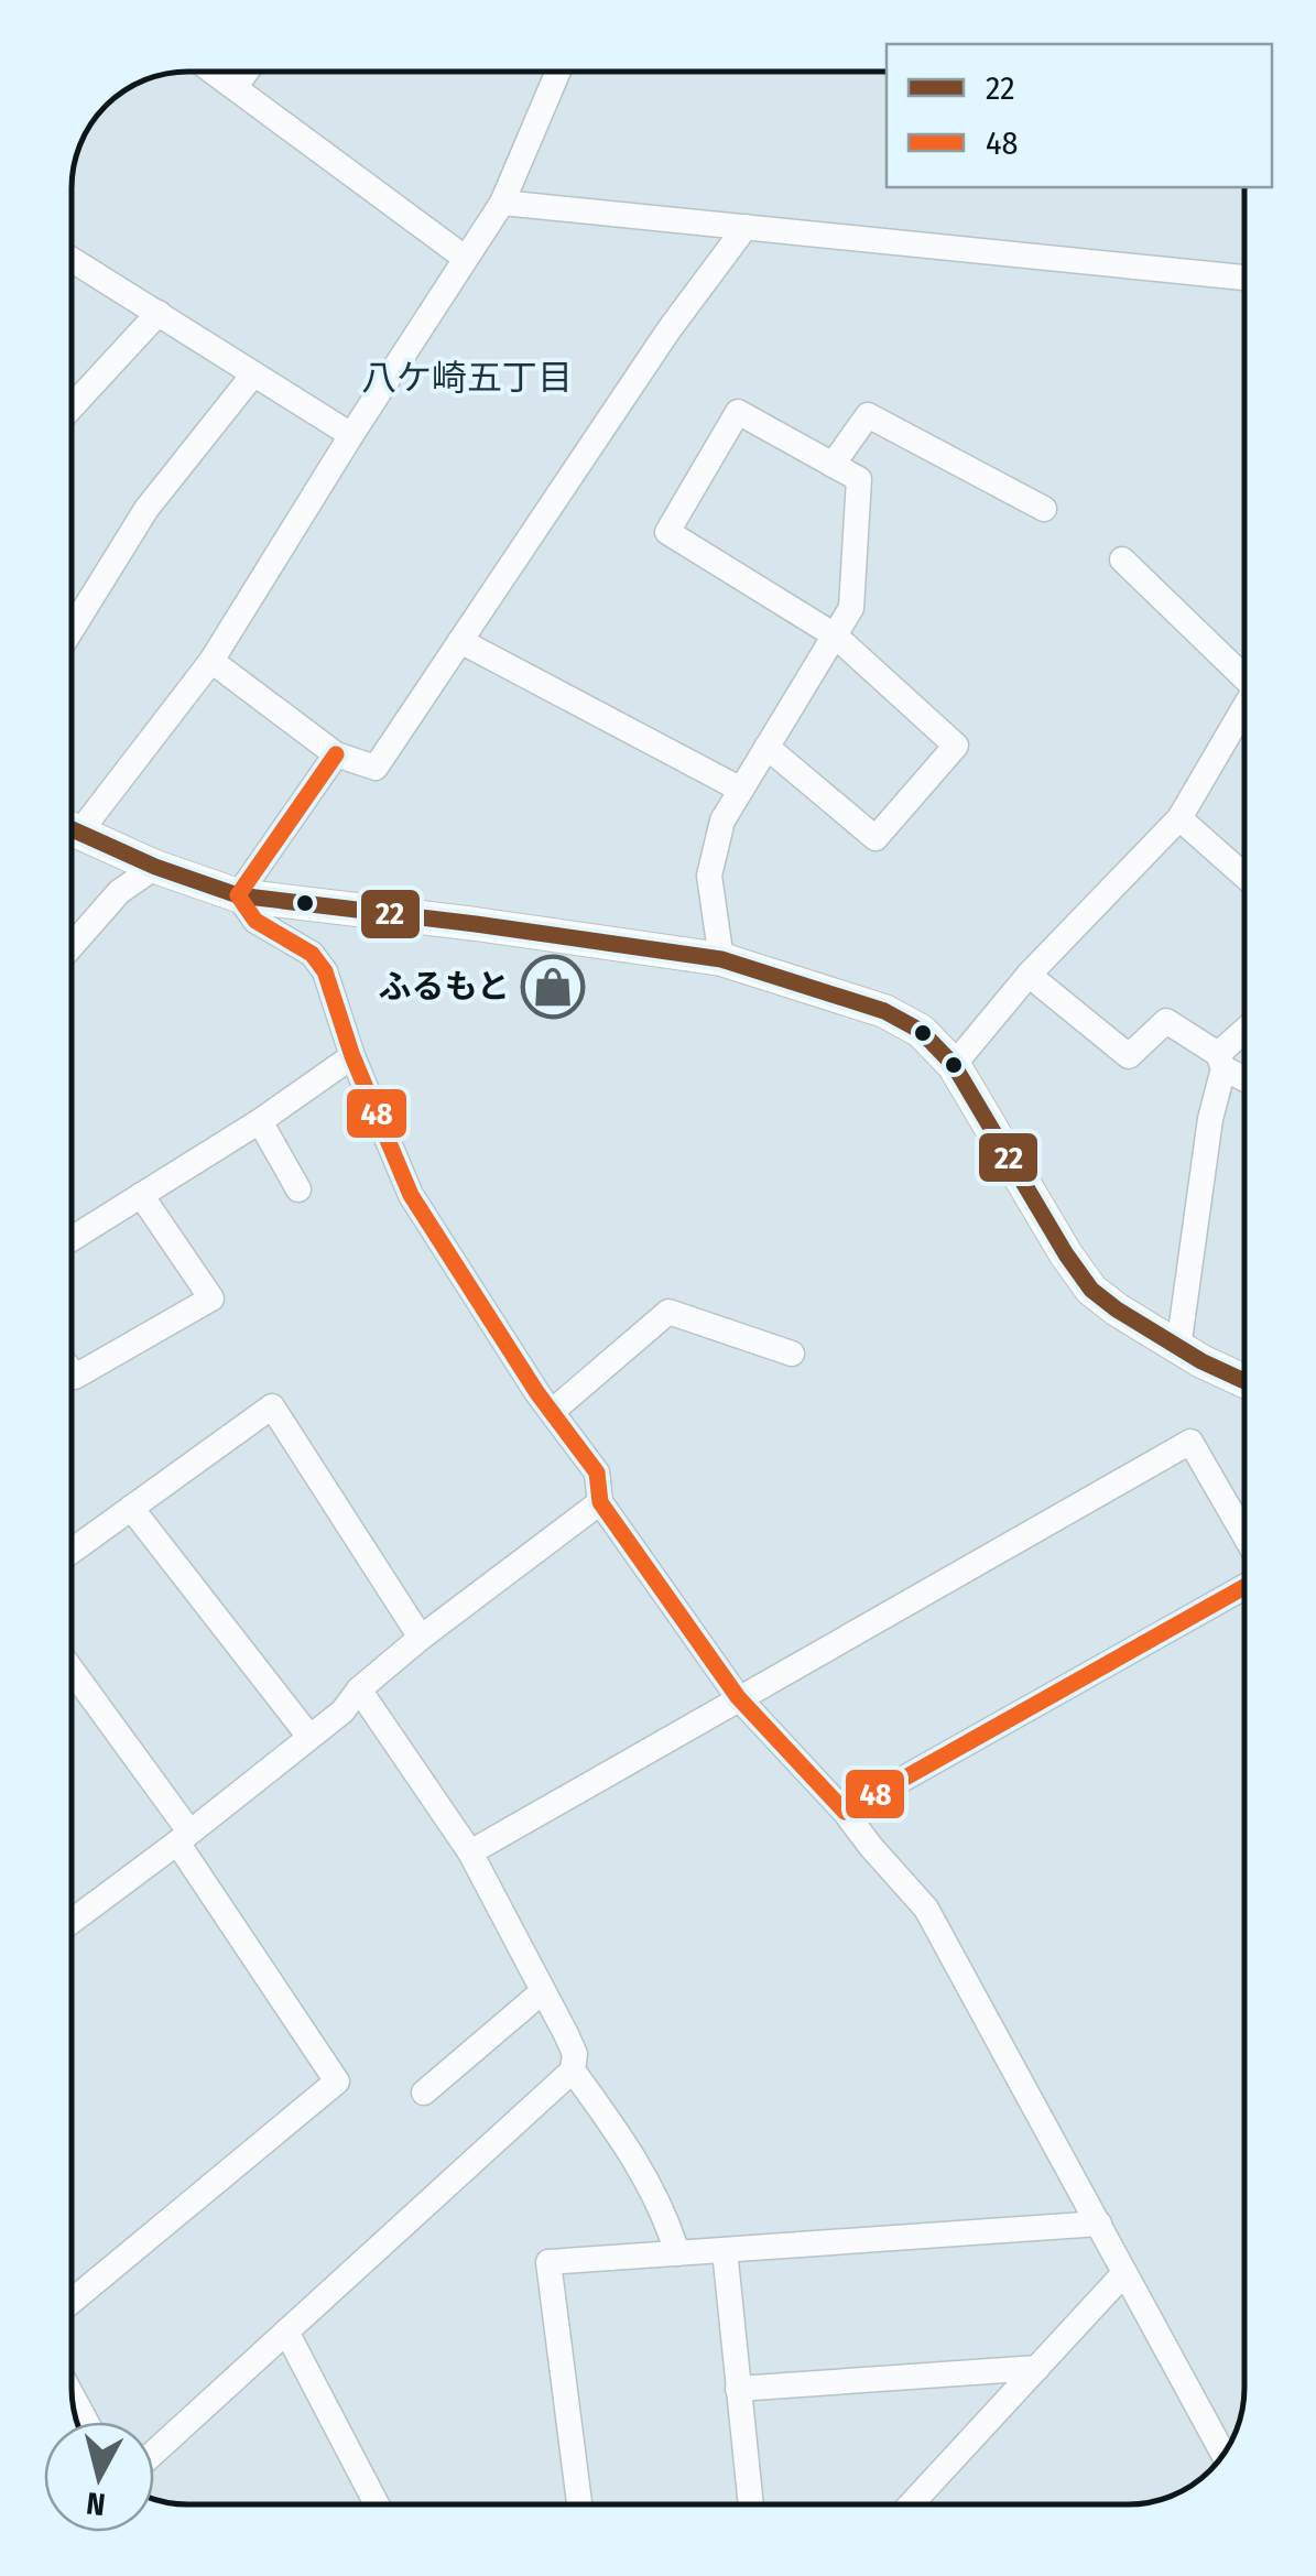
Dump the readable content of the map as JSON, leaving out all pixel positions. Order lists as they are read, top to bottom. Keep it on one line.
{"districts":["八ケ崎五丁目"],"places":{"shop":["ふるもと"]},"lines":["transit line 48","transit line 22"],"legend":["22","48"],"north":"bottom"}
